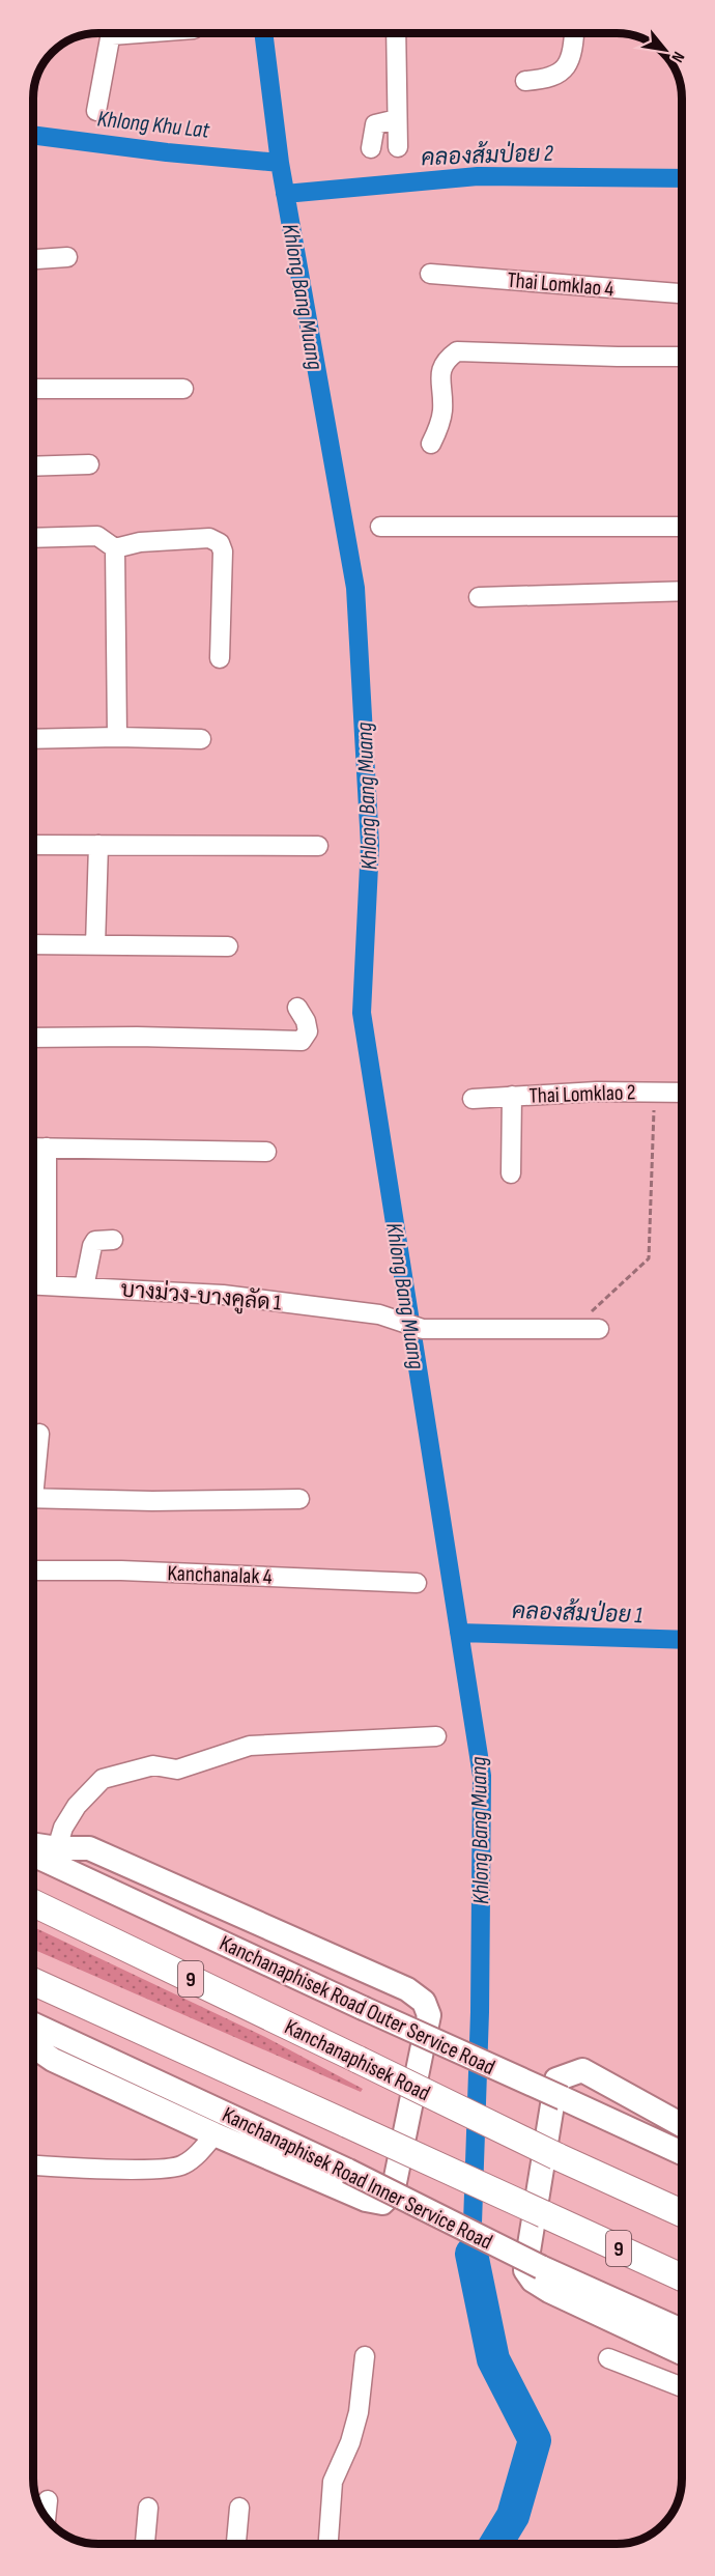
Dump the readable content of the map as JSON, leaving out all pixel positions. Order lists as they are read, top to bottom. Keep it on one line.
{"streets":{"highway":["9","Kanchanaphisek Road"],"main road":["Kanchanaphisek Road Outer Service Road","Kanchanaphisek Road Inner Service Road"],"street":["Thai Lomklao 4","Thai Lomklao 2","บางม่วง-บางคูลัด 1","Kanchanalak 4"]},"water":["Khlong Khu Lat","คลองส้มป่อย 2","Khlong Bang Muang","คลองส้มป่อย 1"],"north":"bottom right"}
